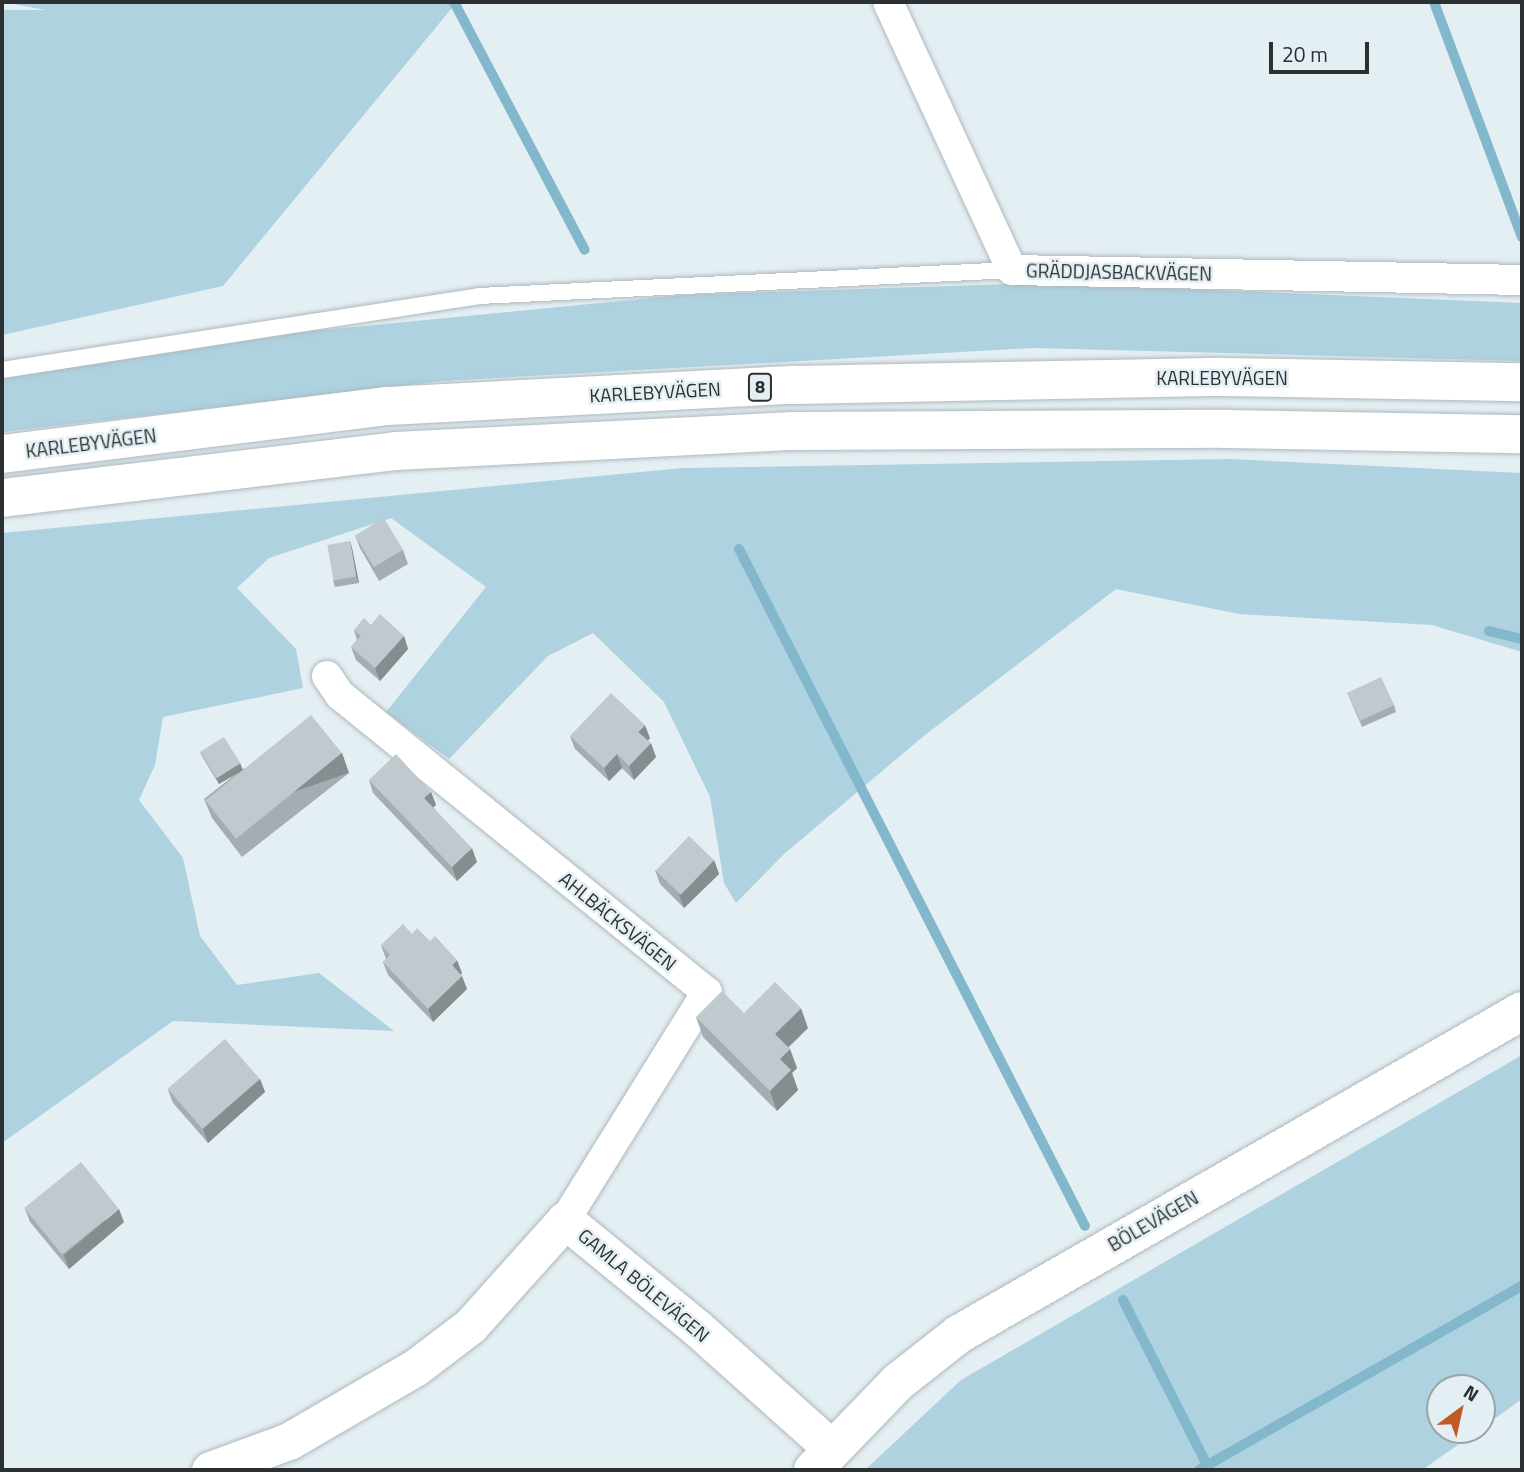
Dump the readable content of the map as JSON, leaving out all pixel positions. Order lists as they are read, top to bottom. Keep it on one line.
{"streets":{"main road":["KARLEBYVÄGEN","8","BÖLEVÄGEN"],"street":["GRÄDDJASBACKVÄGEN","AHLBÄCKSVÄGEN","GAMLA BÖLEVÄGEN"]},"crossings":[["AHLBÄCKSVÄGEN","GAMLA BÖLEVÄGEN"],["BÖLEVÄGEN","GAMLA BÖLEVÄGEN"]],"scale_bar":"20 m","north":"top right"}
